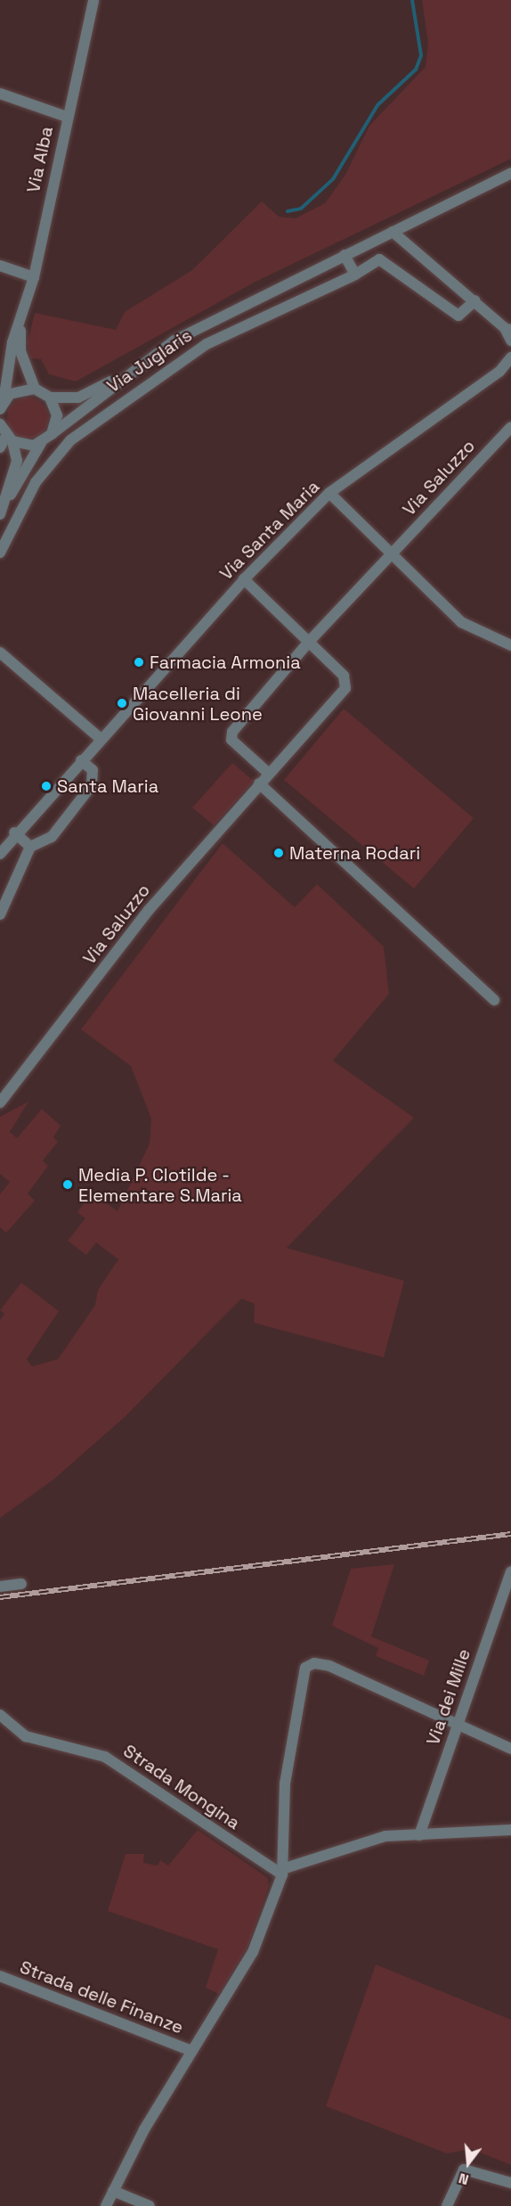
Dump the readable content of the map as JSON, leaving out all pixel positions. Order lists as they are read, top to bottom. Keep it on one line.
{"streets":{"street":["Via Alba","Via Juglaris","Via Saluzzo","Via Santa Maria","Via dei Mille","Strada Mongina","Strada delle Finanze"]},"crossings":[["Via Saluzzo","Via Santa Maria"],["Via dei Mille","Strada delle Finanze"],["Strada Mongina","Strada delle Finanze"]],"places":["Farmacia Armonia","Macelleria di Giovanni Leone","Santa Maria","Materna Rodari","Media P. Clotilde - Elementare S.Maria"],"north":"bottom"}
